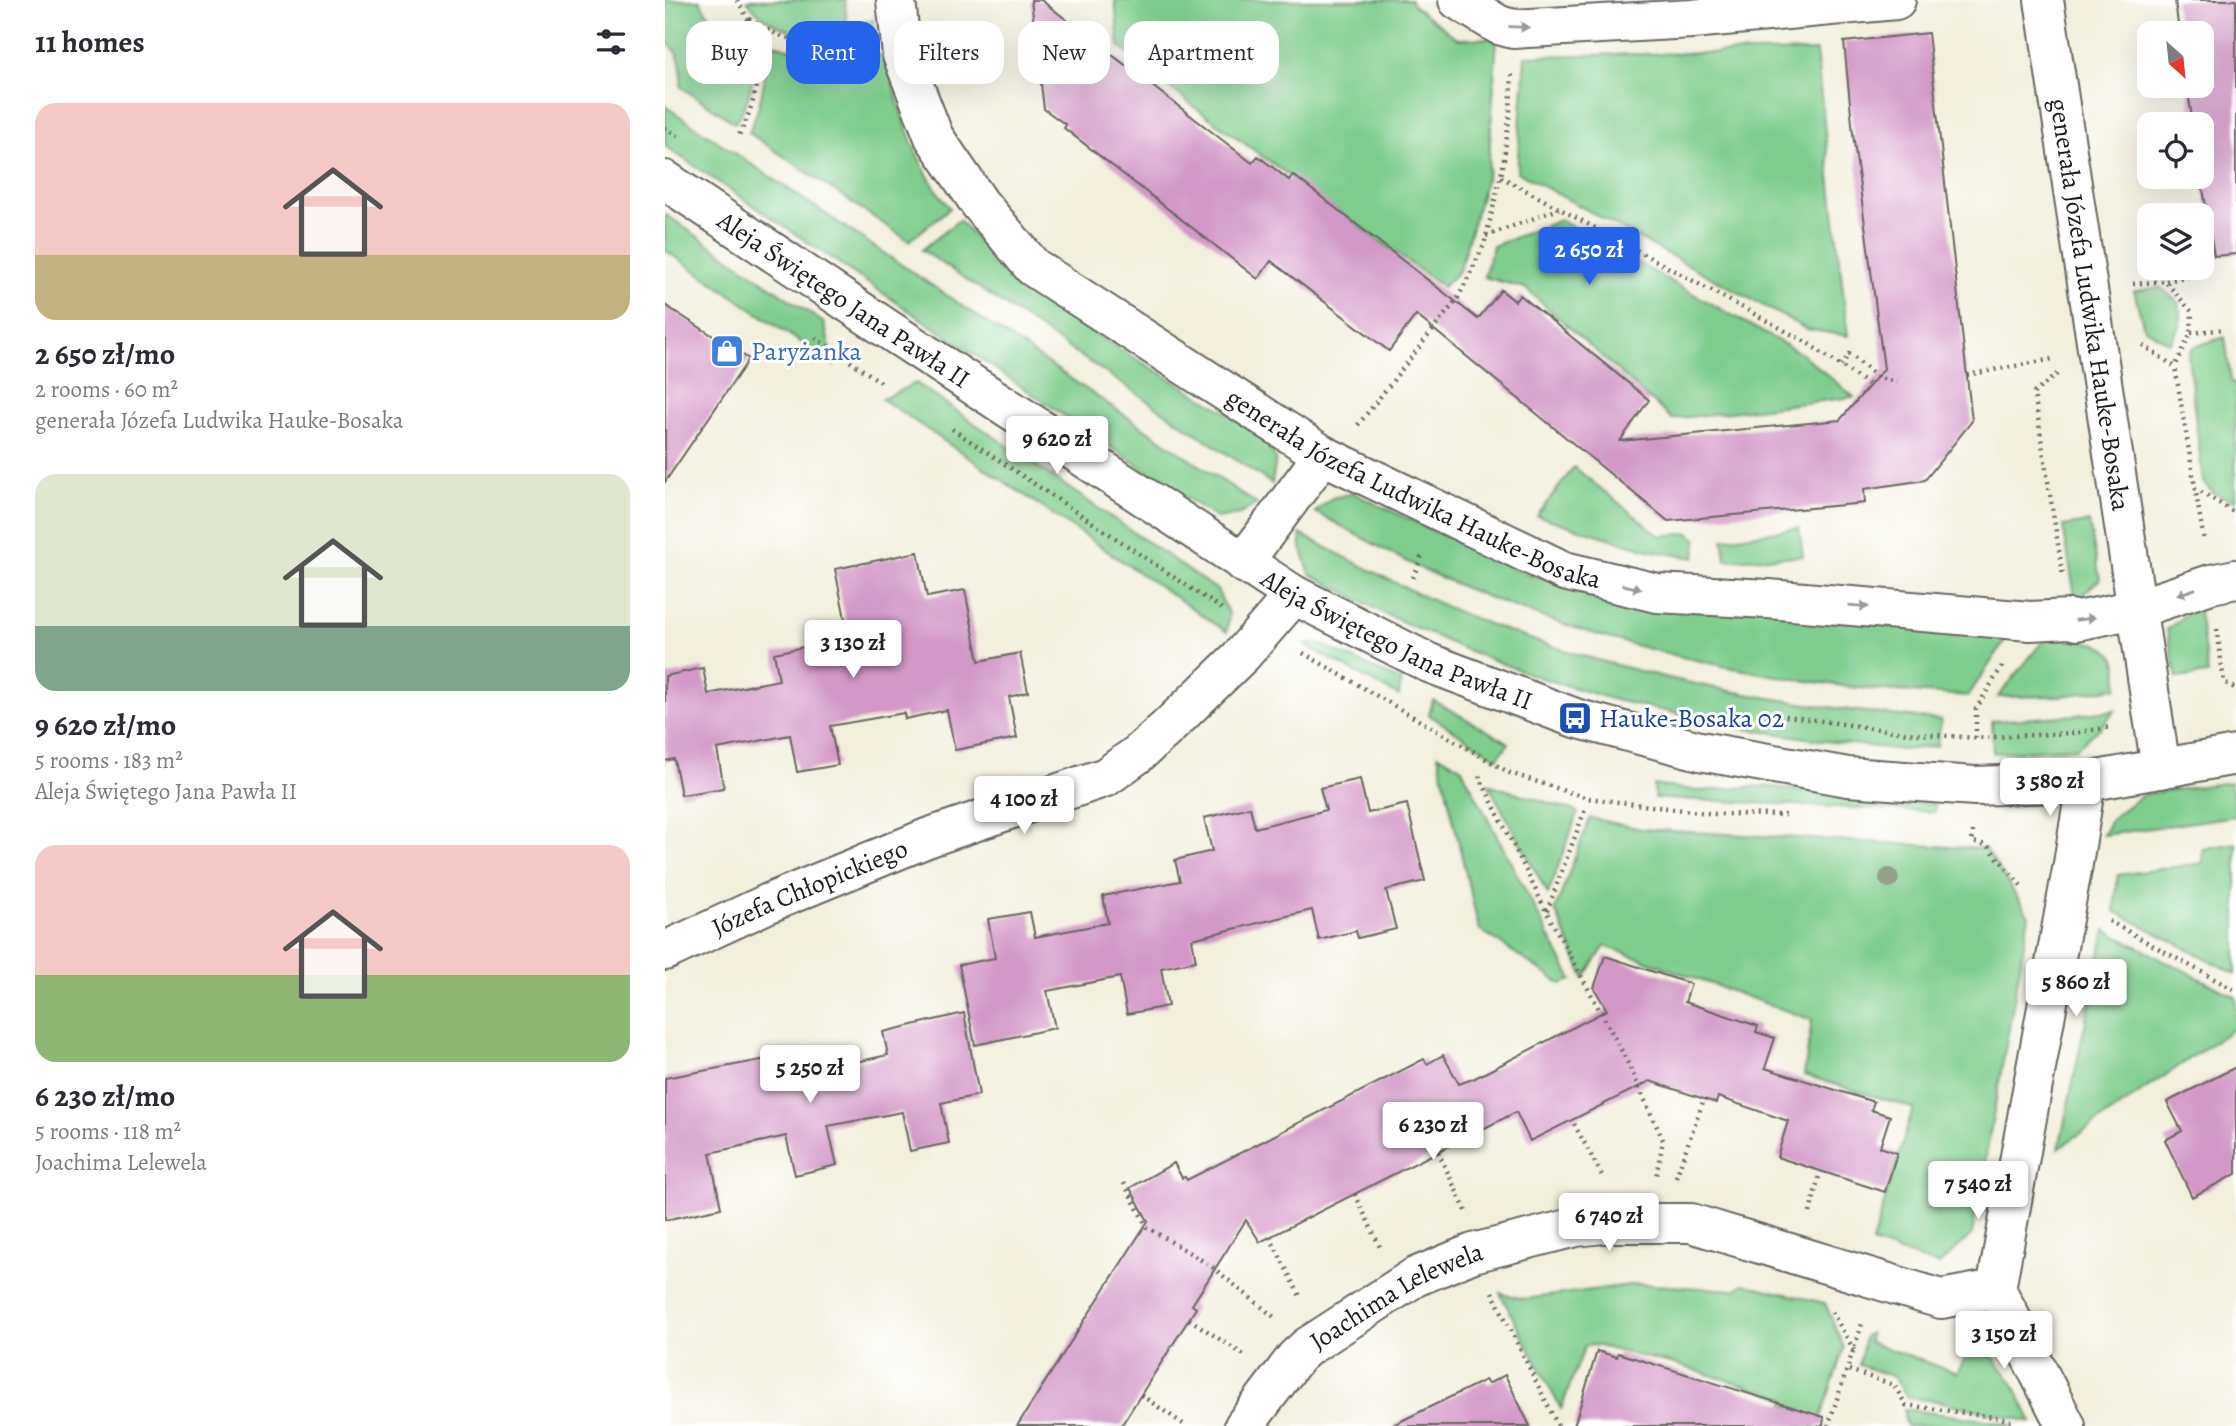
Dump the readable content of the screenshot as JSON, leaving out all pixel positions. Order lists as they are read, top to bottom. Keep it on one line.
{"streets":{"street":["Aleja Świętego Jana Pawła II","generała Józefa Ludwika Hauke-Bosaka","Józefa Chłopickiego","Joachima Lelewela"]},"crossings":[["Aleja Świętego Jana Pawła II","generała Józefa Ludwika Hauke-Bosaka"],["Aleja Świętego Jana Pawła II","Józefa Chłopickiego"]],"one_way":["generała Józefa Ludwika Hauke-Bosaka"],"places":{"shop":["Paryżanka"],"bus stop":["Hauke-Bosaka 02"]},"north":"bottom right","page":{"heading":"11 homes","chip":["Buy","Rent","Filters","New","Apartment"],"list":[{"name":"2 650 zł/mo","note":"2 rooms · 60 m² · generała Józefa Ludwika Hauke-Bosaka"},{"name":"9 620 zł/mo","note":"5 rooms · 183 m² · Aleja Świętego Jana Pawła II"},{"name":"6 230 zł/mo","note":"5 rooms · 118 m² · Joachima Lelewela"}],"price":["2 650 zł","9 620 zł","3 130 zł","3 580 zł","4 100 zł","5 860 zł","5 250 zł","6 230 zł","7 540 zł","6 740 zł","3 150 zł"]}}
